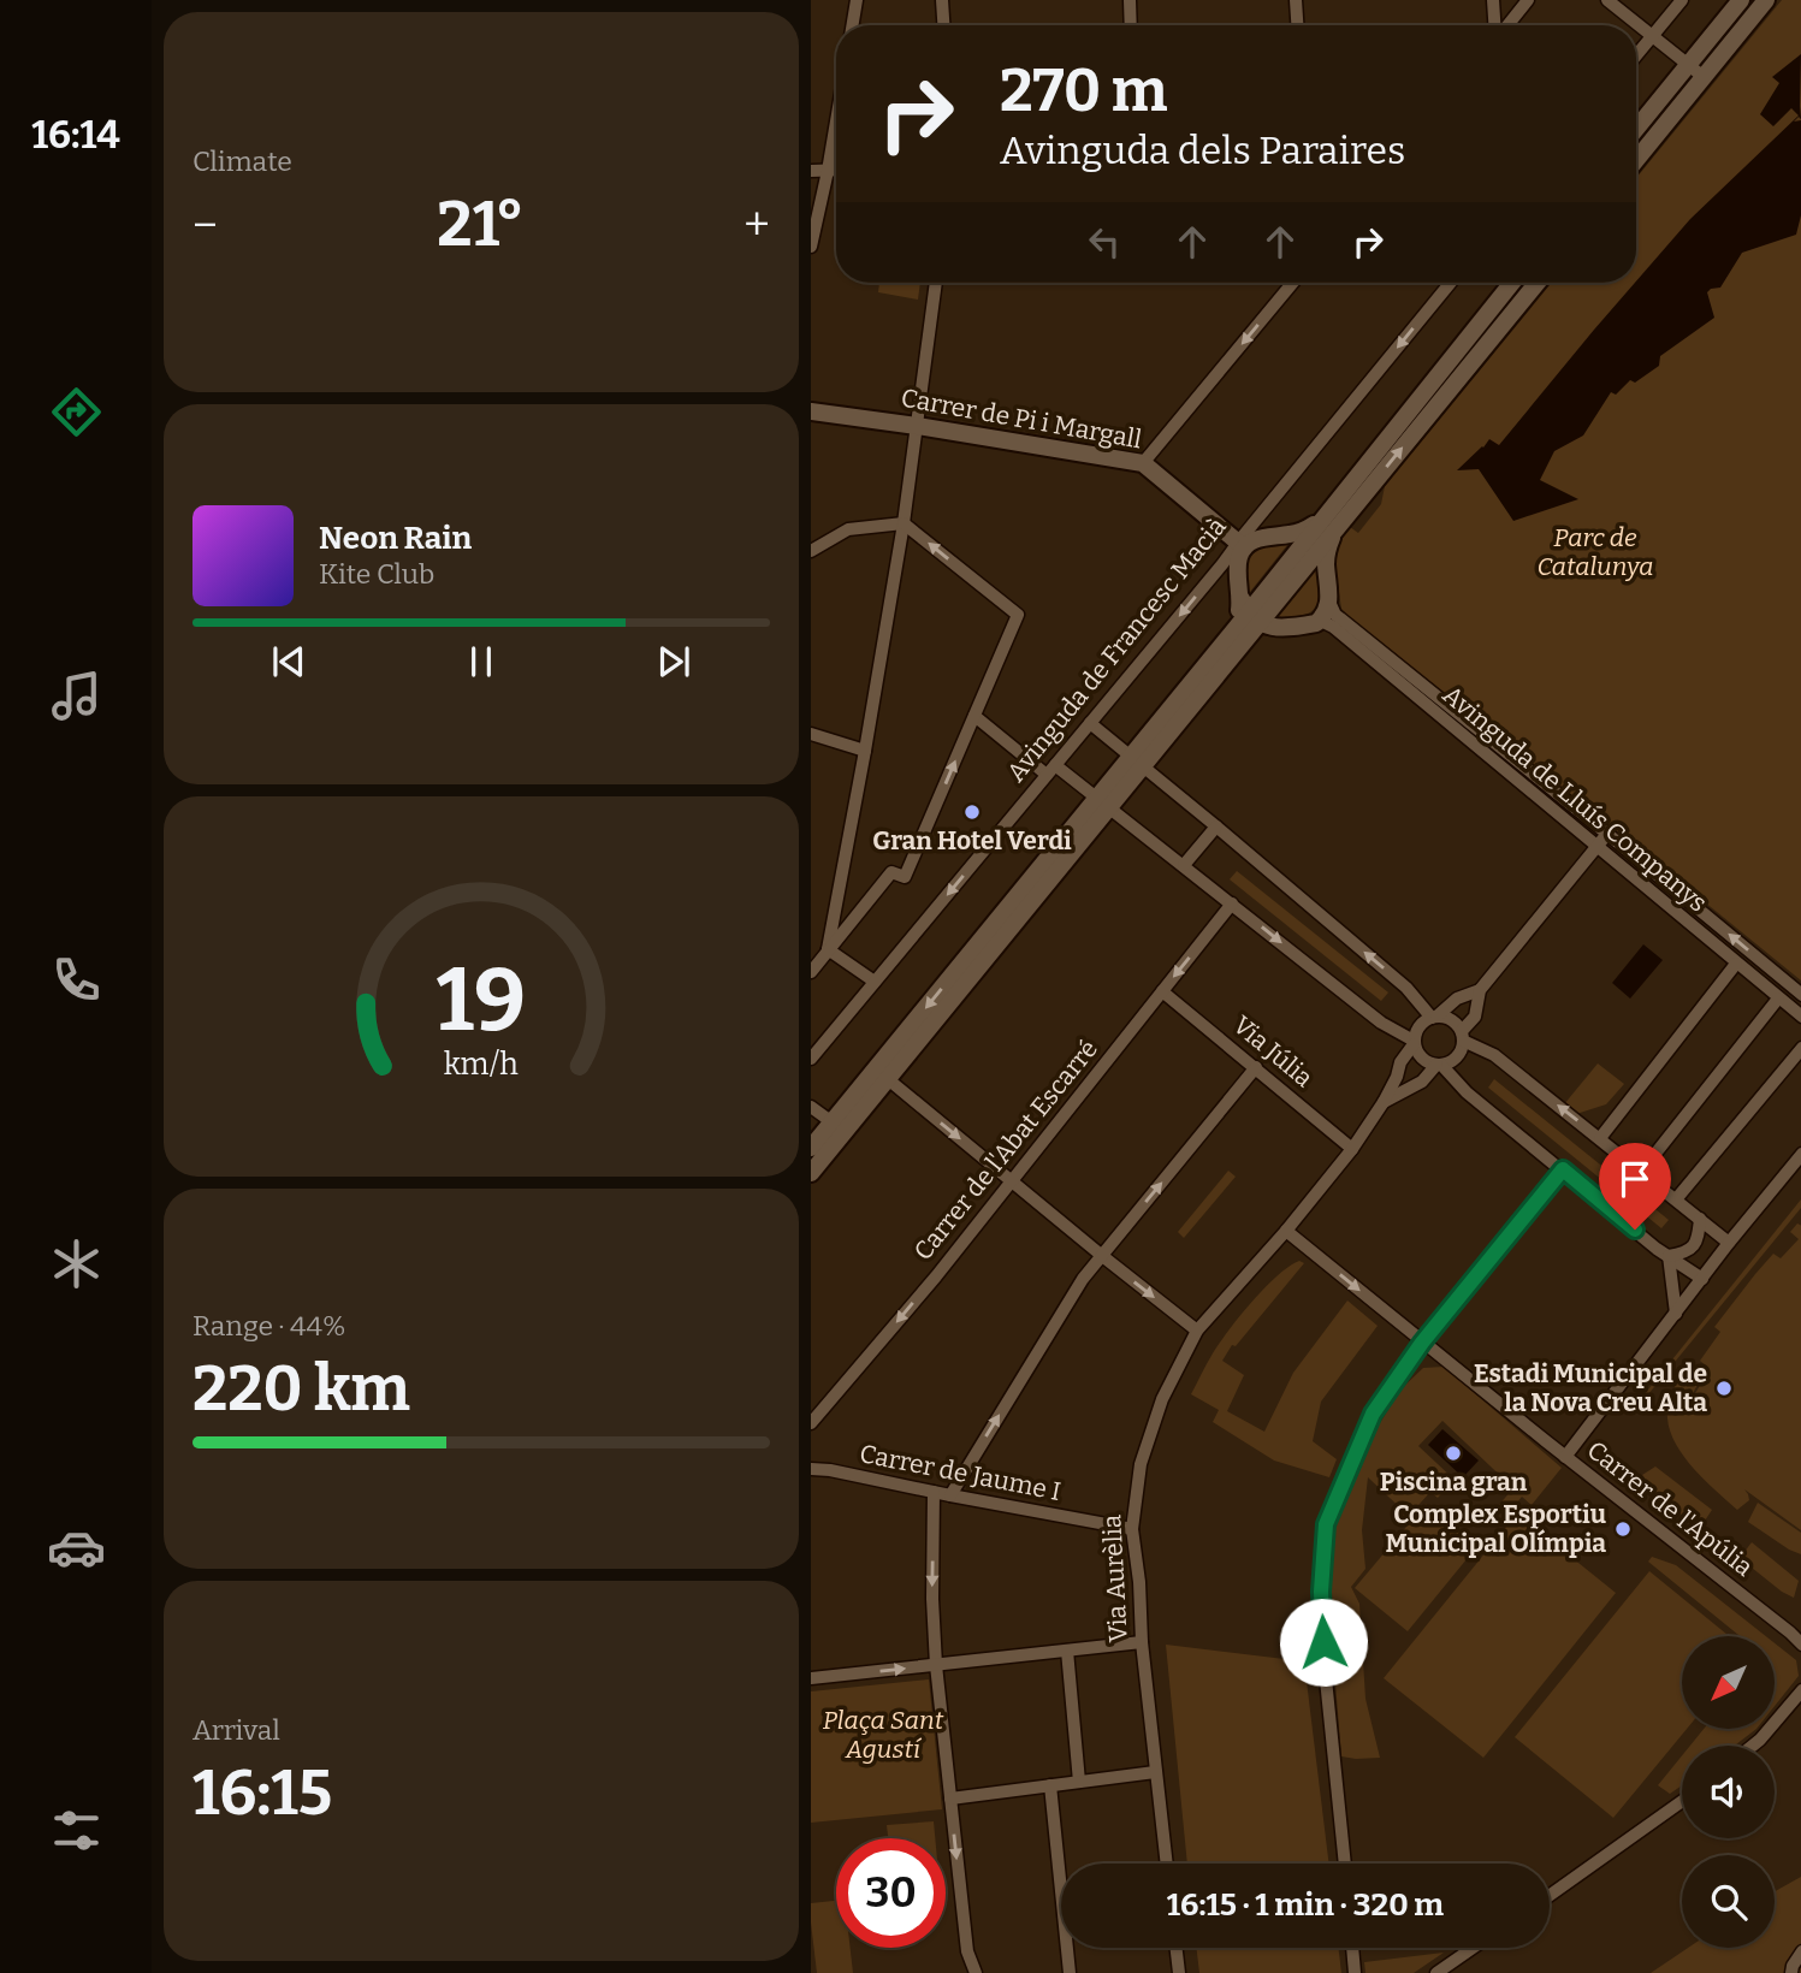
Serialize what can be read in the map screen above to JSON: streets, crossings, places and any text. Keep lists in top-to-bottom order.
{
  "streets": {
    "main road": ["Carrer de Pi i Margall", "Avinguda de Francesc Macià"],
    "street": [
      "Avinguda de Lluís Companys",
      "Via Júlia",
      "Carrer de l'Abat Escarré",
      "Carrer de Jaume I",
      "Carrer de l'Apúlia",
      "Via Aurèlia"
    ]
  },
  "crossings": [
    ["Carrer de Pi i Margall", "Avinguda de Francesc Macià"],
    ["Avinguda de Francesc Macià", "Avinguda de Lluís Companys"],
    ["Via Júlia", "Carrer de l'Abat Escarré"],
    ["Via Júlia", "Via Aurèlia"],
    ["Carrer de Jaume I", "Via Aurèlia"],
    ["Carrer de l'Apúlia", "Via Aurèlia"]
  ],
  "one_way": ["Carrer de l'Abat Escarré"],
  "parks": ["Parc de Catalunya", "Plaça Sant Agustí"],
  "places": [
    "Gran Hotel Verdi",
    "Estadi Municipal de la Nova Creu Alta",
    "Piscina gran",
    "Complex Esportiu Municipal Olímpia"
  ],
  "north": "bottom left",
  "page": {
    "tabs": "16:14",
    "tile": [
      "Climate",
      ["Range · 44%", "220 km"],
      ["Arrival", "16:15"]
    ],
    "turn": ["270 m", "Avinguda dels Paraires"],
    "heat": ["−", "21°", "+"],
    "song": ["Neon Rain", "Kite Club"],
    "limit": "30",
    "trip": "16:15 · 1 min · 320 m",
    "gauge": ["19", "km/h"]
  }
}
